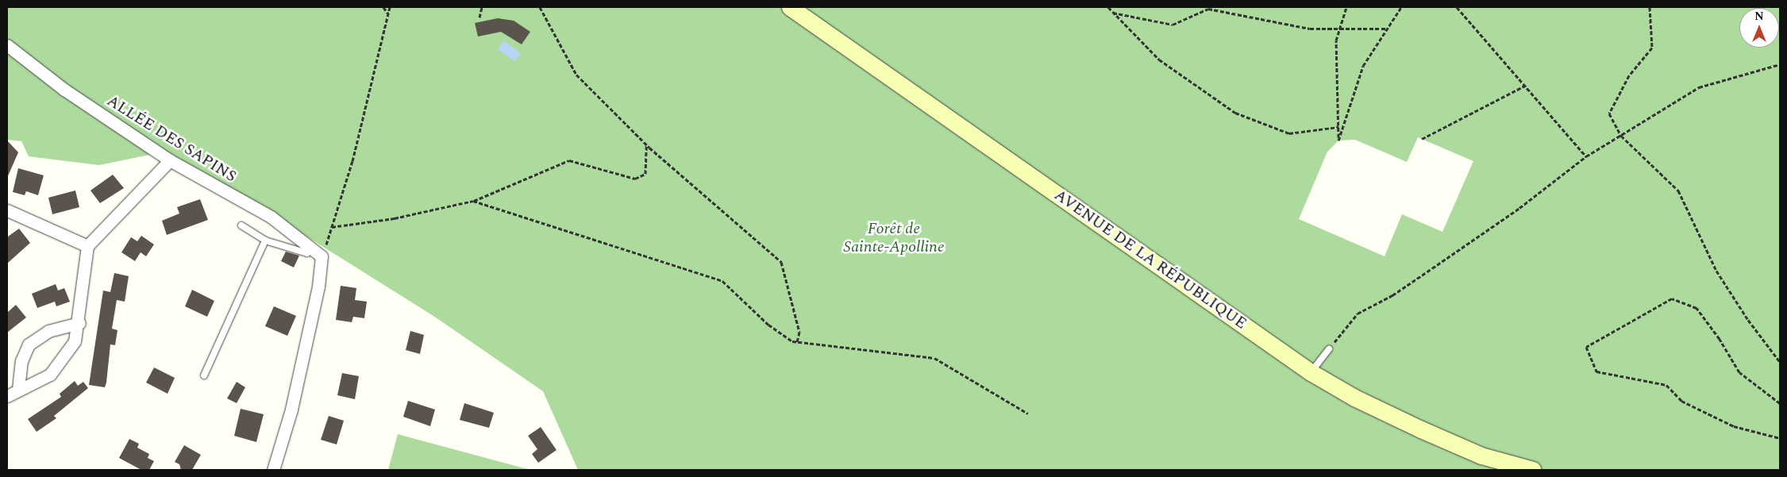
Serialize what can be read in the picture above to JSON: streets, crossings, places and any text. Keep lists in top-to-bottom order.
{
  "streets": {
    "main road": ["AVENUE DE LA RÉPUBLIQUE"],
    "street": ["ALLÉE DES SAPINS"]
  },
  "parks": ["Forêt de Sainte-Apolline"],
  "north": "top"
}
